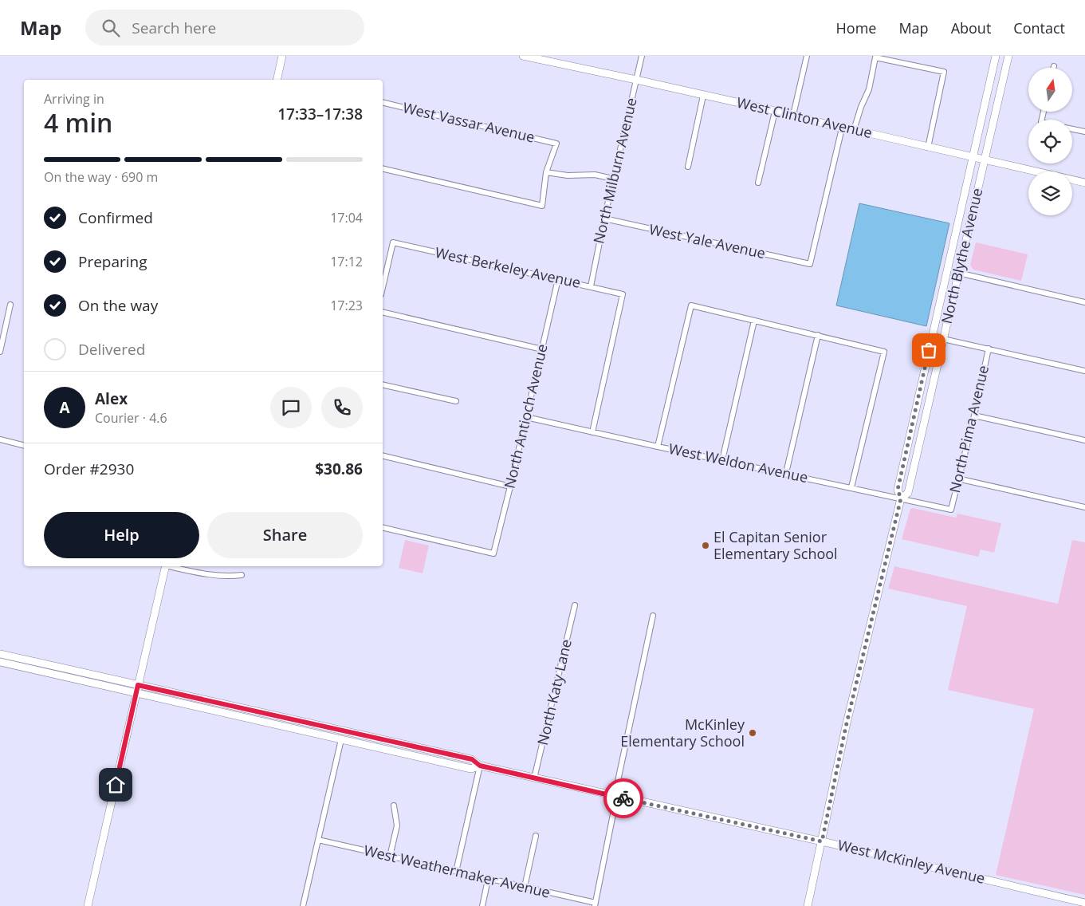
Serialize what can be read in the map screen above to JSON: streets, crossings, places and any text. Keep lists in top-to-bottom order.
{
  "streets": {
    "main road": ["West Clinton Avenue", "North Blythe Avenue", "West McKinley Avenue"],
    "street": [
      "West Vassar Avenue",
      "North Milburn Avenue",
      "West Yale Avenue",
      "West Berkeley Avenue",
      "North Antioch Avenue",
      "North Pima Avenue",
      "West Weldon Avenue",
      "North Katy Lane",
      "West Weathermaker Avenue"
    ]
  },
  "crossings": [
    ["West Clinton Avenue", "North Milburn Avenue"],
    ["West Clinton Avenue", "West Yale Avenue"],
    ["West Clinton Avenue", "North Blythe Avenue"],
    ["North Milburn Avenue", "West Yale Avenue"],
    ["North Milburn Avenue", "West Berkeley Avenue"],
    ["North Blythe Avenue", "West Weldon Avenue"],
    ["North Blythe Avenue", "West McKinley Avenue"],
    ["West Berkeley Avenue", "North Antioch Avenue"],
    ["West Berkeley Avenue", "West Weldon Avenue"],
    ["North Antioch Avenue", "West Weldon Avenue"],
    ["North Pima Avenue", "West Weldon Avenue"],
    ["North Katy Lane", "West McKinley Avenue"]
  ],
  "places": ["El Capitan Senior Elementary School", "McKinley Elementary School"],
  "north": "top",
  "page": {
    "header": "Map",
    "search": "Search here",
    "nav": [
      "Home",
      "Map",
      "About",
      "Contact"
    ],
    "heading": ["4 min", "Arriving in", "17:33–17:38"],
    "panel": [
      "Alex",
      "Courier · 4.6",
      "Order #2930",
      "$30.86"
    ],
    "bar": "On the way · 690 m",
    "list": [
      ["Confirmed", "17:04"],
      ["Preparing", "17:12"],
      ["On the way", "17:23"],
      "Delivered"
    ],
    "round": "A",
    "buttons": ["Help", "Share"]
  }
}
